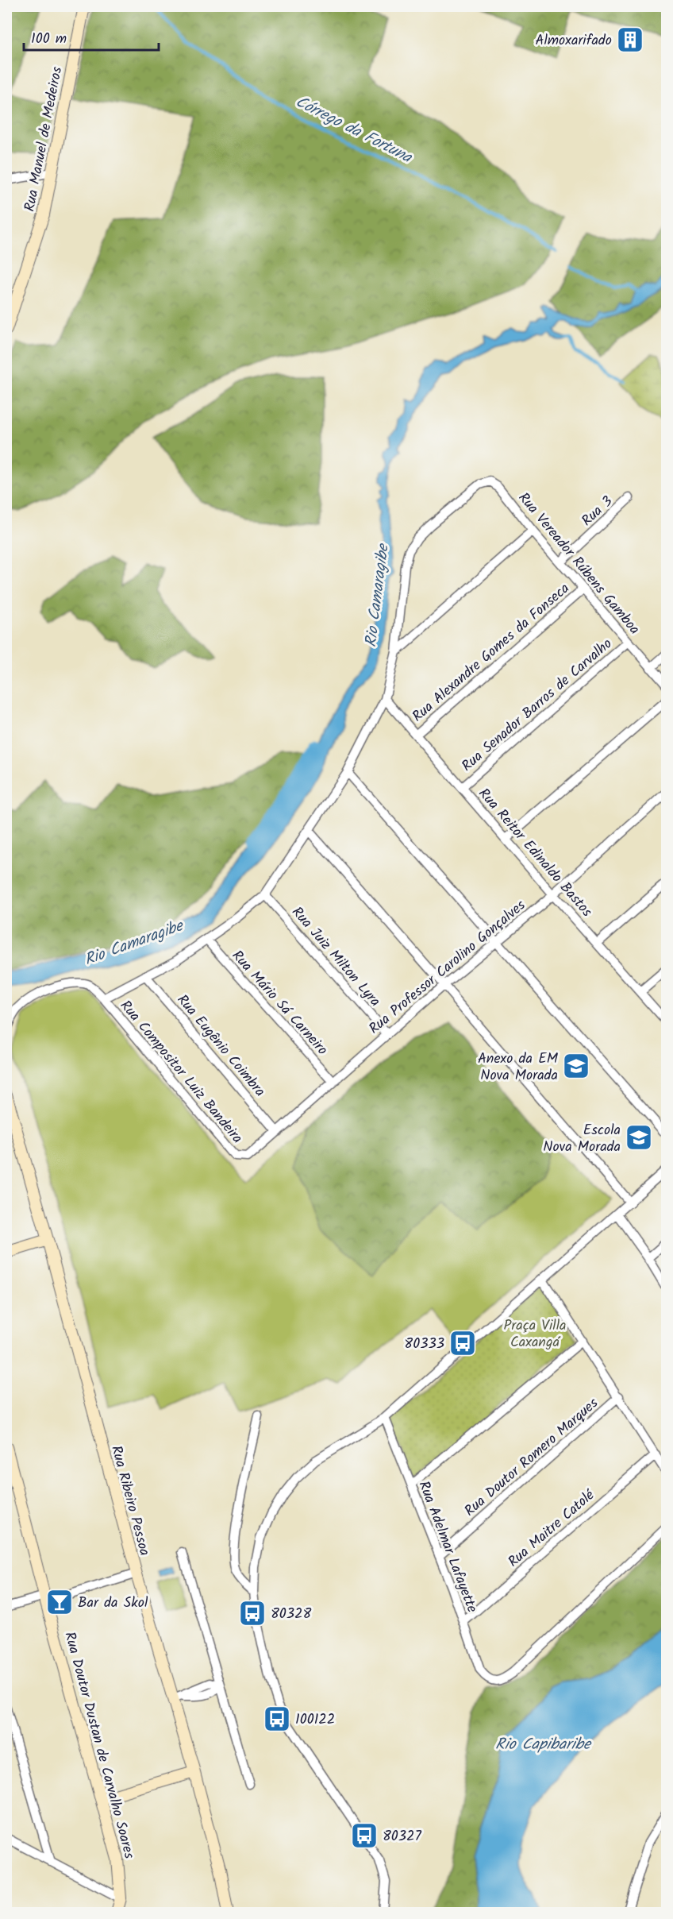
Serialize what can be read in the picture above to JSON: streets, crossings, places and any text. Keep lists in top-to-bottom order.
{
  "streets": {
    "main road": ["Rua Manuel de Medeiros", "Rua Ribeiro Pessoa", "Rua Doutor Dustan de Carvalho Soares"],
    "street": [
      "Rua 3",
      "Rua Vereador Rúbens Gamboa",
      "Rua Alexandre Gomes da Fonseca",
      "Rua Senador Barros de Carvalho",
      "Rua Reitor Edinaldo Bastos",
      "Rua Juiz Milton Lyra",
      "Rua Professor Carolino Gonçalves",
      "Rua Mário Sá Carneiro",
      "Rua Eugênio Coimbra",
      "Rua Compositor Luiz Bandeira",
      "Rua Doutor Romero Marques",
      "Rua Maitre Catolé",
      "Rua Adelmar Lafayette"
    ]
  },
  "crossings": [
    ["Rua 3", "Rua Vereador Rúbens Gamboa"],
    ["Rua Vereador Rúbens Gamboa", "Rua Alexandre Gomes da Fonseca"],
    ["Rua Vereador Rúbens Gamboa", "Rua Senador Barros de Carvalho"],
    ["Rua Alexandre Gomes da Fonseca", "Rua Reitor Edinaldo Bastos"],
    ["Rua Senador Barros de Carvalho", "Rua Reitor Edinaldo Bastos"],
    ["Rua Reitor Edinaldo Bastos", "Rua Professor Carolino Gonçalves"],
    ["Rua Juiz Milton Lyra", "Rua Professor Carolino Gonçalves"],
    ["Rua Professor Carolino Gonçalves", "Rua Mário Sá Carneiro"],
    ["Rua Professor Carolino Gonçalves", "Rua Eugênio Coimbra"],
    ["Rua Professor Carolino Gonçalves", "Rua Compositor Luiz Bandeira"],
    ["Rua Doutor Romero Marques", "Rua Adelmar Lafayette"],
    ["Rua Maitre Catolé", "Rua Adelmar Lafayette"]
  ],
  "water": ["Córrego da Fortuna", "Rio Camaragibe", "Rio Capibaribe"],
  "parks": ["Praça Villa Caxangá"],
  "places": {
    "building": ["Almoxarifado"],
    "school or university": ["Anexo da EM Nova Morada", "Escola Nova Morada"],
    "bus stop": [
      "80333",
      "80328",
      "100122",
      "80327"
    ],
    "bar": ["Bar da Skol"]
  },
  "scale_bar": "100 m"
}
